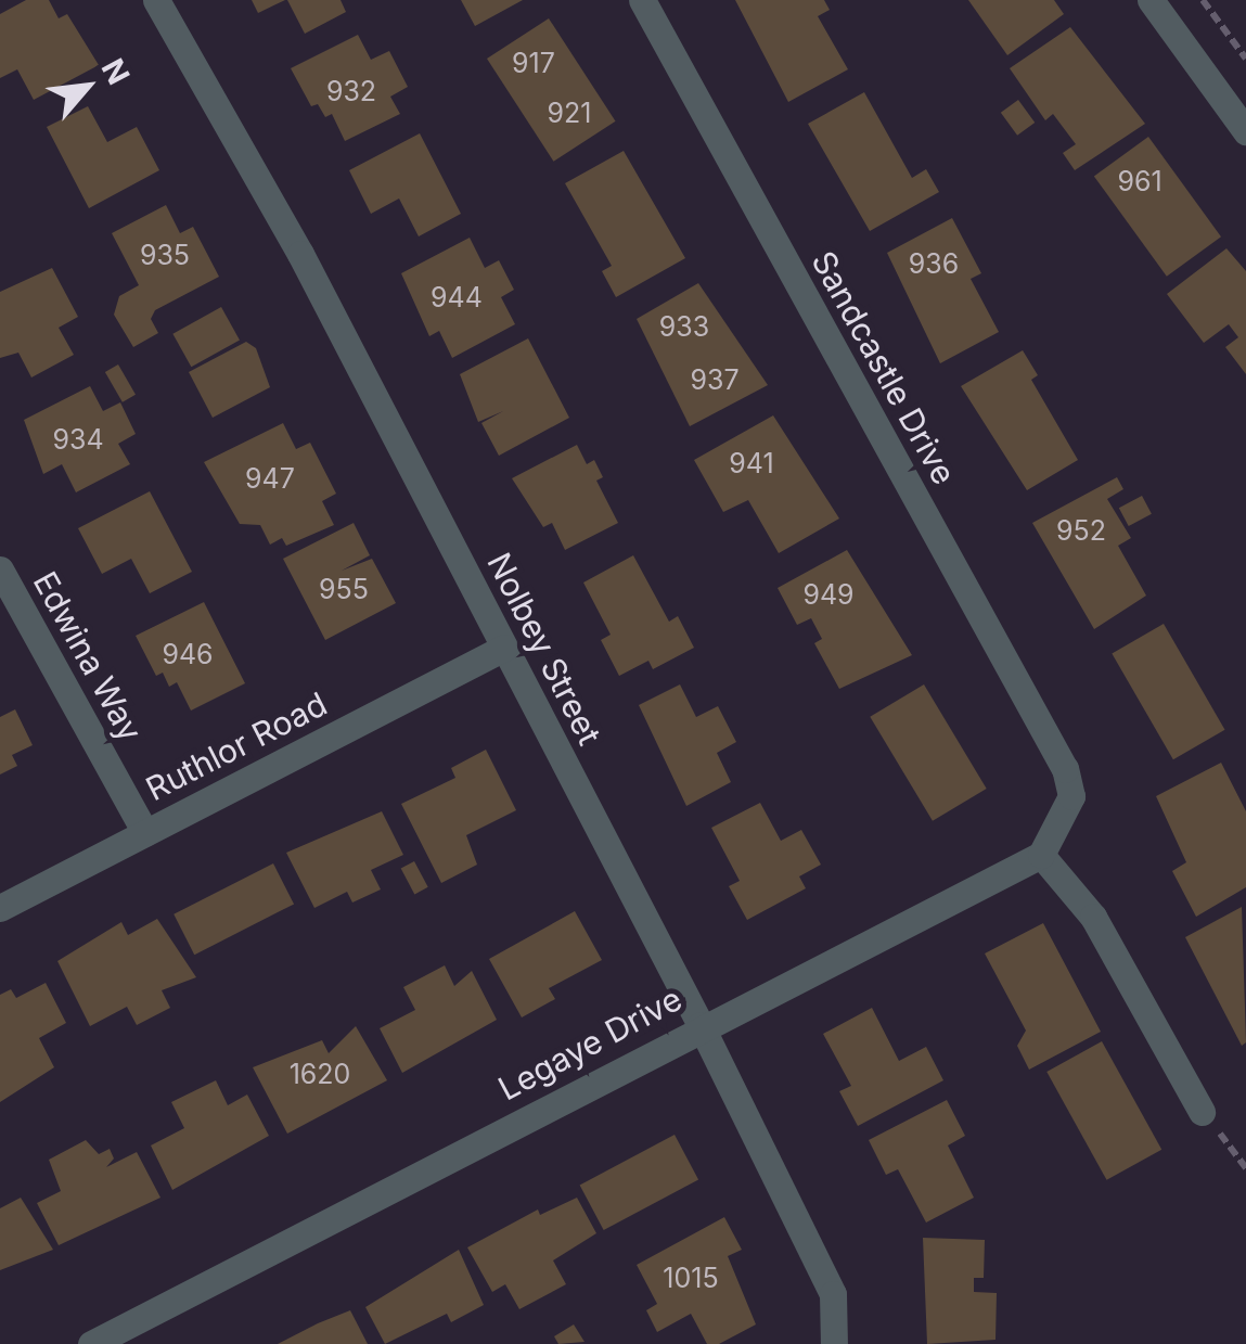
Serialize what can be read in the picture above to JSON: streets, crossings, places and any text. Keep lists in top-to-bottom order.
{
  "streets": {
    "street": [
      "Sandcastle Drive",
      "Nolbey Street",
      "Edwina Way",
      "Ruthlor Road",
      "Legaye Drive"
    ]
  },
  "crossings": [
    ["Sandcastle Drive", "Legaye Drive"],
    ["Nolbey Street", "Ruthlor Road"],
    ["Nolbey Street", "Legaye Drive"],
    ["Edwina Way", "Ruthlor Road"]
  ],
  "house_numbers": [
    "917",
    "932",
    "921",
    "961",
    "935",
    "936",
    "944",
    "933",
    "937",
    "934",
    "941",
    "947",
    "952",
    "955",
    "949",
    "946",
    "1620",
    "1015"
  ],
  "north": "top right"
}
